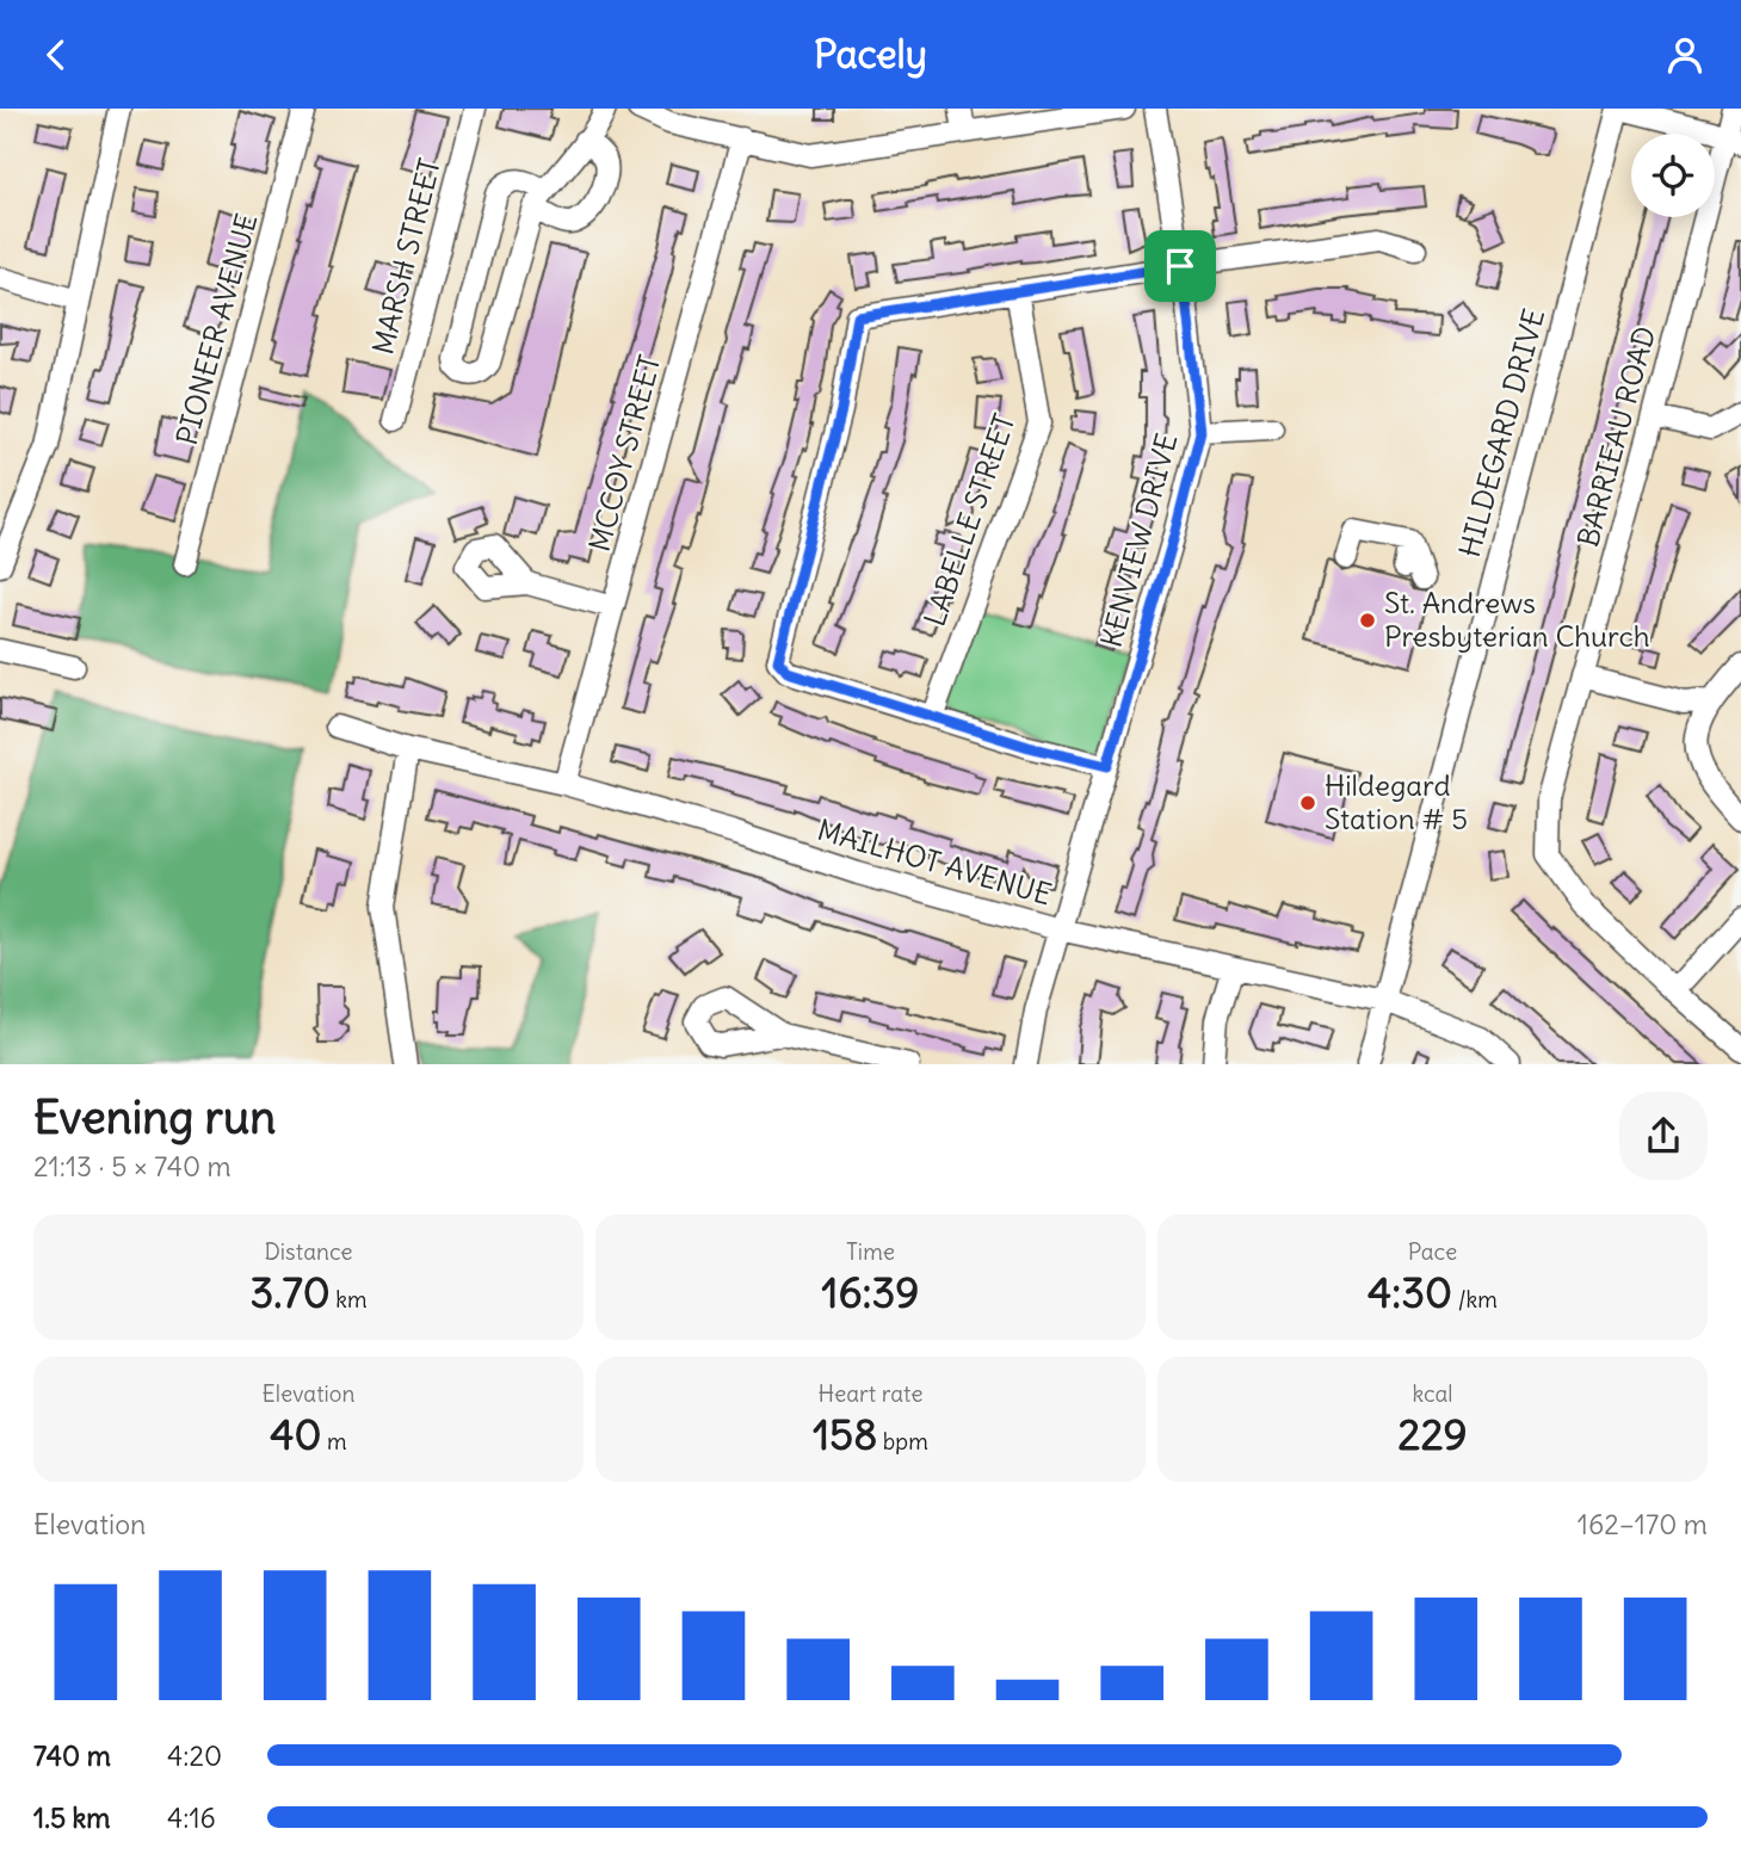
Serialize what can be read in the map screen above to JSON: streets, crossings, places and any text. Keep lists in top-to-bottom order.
{
  "streets": {
    "street": [
      "MARSH STREET",
      "PIONEER AVENUE",
      "HILDEGARD DRIVE",
      "BARRIEAU ROAD",
      "MCCOY STREET",
      "LABELLE STREET",
      "KENVIEW DRIVE",
      "MAILHOT AVENUE"
    ]
  },
  "crossings": [
    ["HILDEGARD DRIVE", "MAILHOT AVENUE"],
    ["MCCOY STREET", "MAILHOT AVENUE"],
    ["KENVIEW DRIVE", "MAILHOT AVENUE"]
  ],
  "places": ["St. Andrews Presbyterian Church", "Hildegard Station # 5"],
  "page": {
    "header": "Pacely",
    "heading": ["Evening run", "21:13 · 5 × 740 m"],
    "stats": [
      ["Distance", "3.70 km"],
      ["Time", "16:39"],
      ["Pace", "4:30 /km"],
      ["Elevation", "40 m"],
      ["Heart rate", "158 bpm"],
      ["kcal", "229"]
    ],
    "chart": ["Elevation", "162–170 m"],
    "list": [
      {
        "name": "740 m",
        "note": "4:20"
      },
      {
        "name": "1.5 km",
        "note": "4:16"
      }
    ]
  }
}
